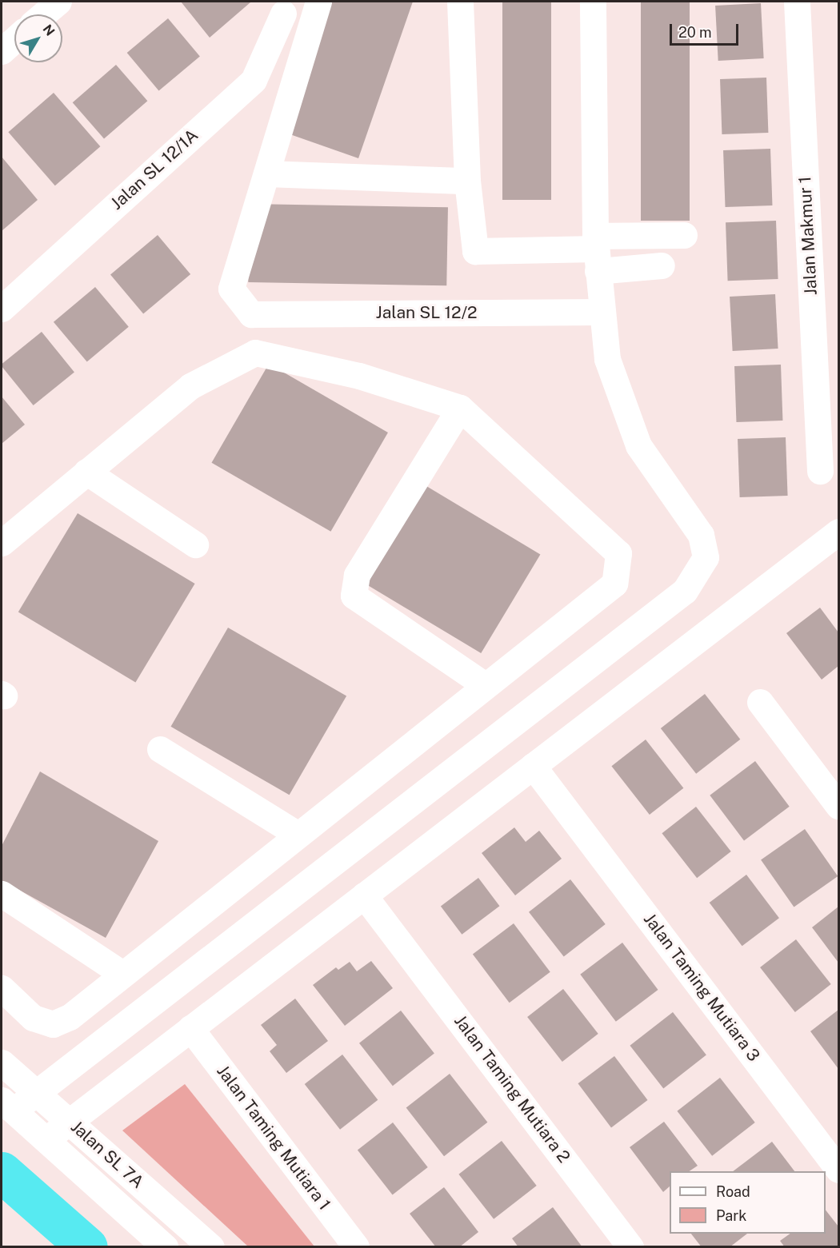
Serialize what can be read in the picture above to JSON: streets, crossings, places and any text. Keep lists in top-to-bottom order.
{
  "streets": {
    "street": [
      "Jalan SL 12/1A",
      "Jalan Makmur 1",
      "Jalan SL 12/2",
      "Jalan Taming Mutiara 3",
      "Jalan Taming Mutiara 2",
      "Jalan Taming Mutiara 1",
      "Jalan SL 7A"
    ]
  },
  "legend": ["Road", "Park"],
  "scale_bar": "20 m",
  "north": "top right"
}
